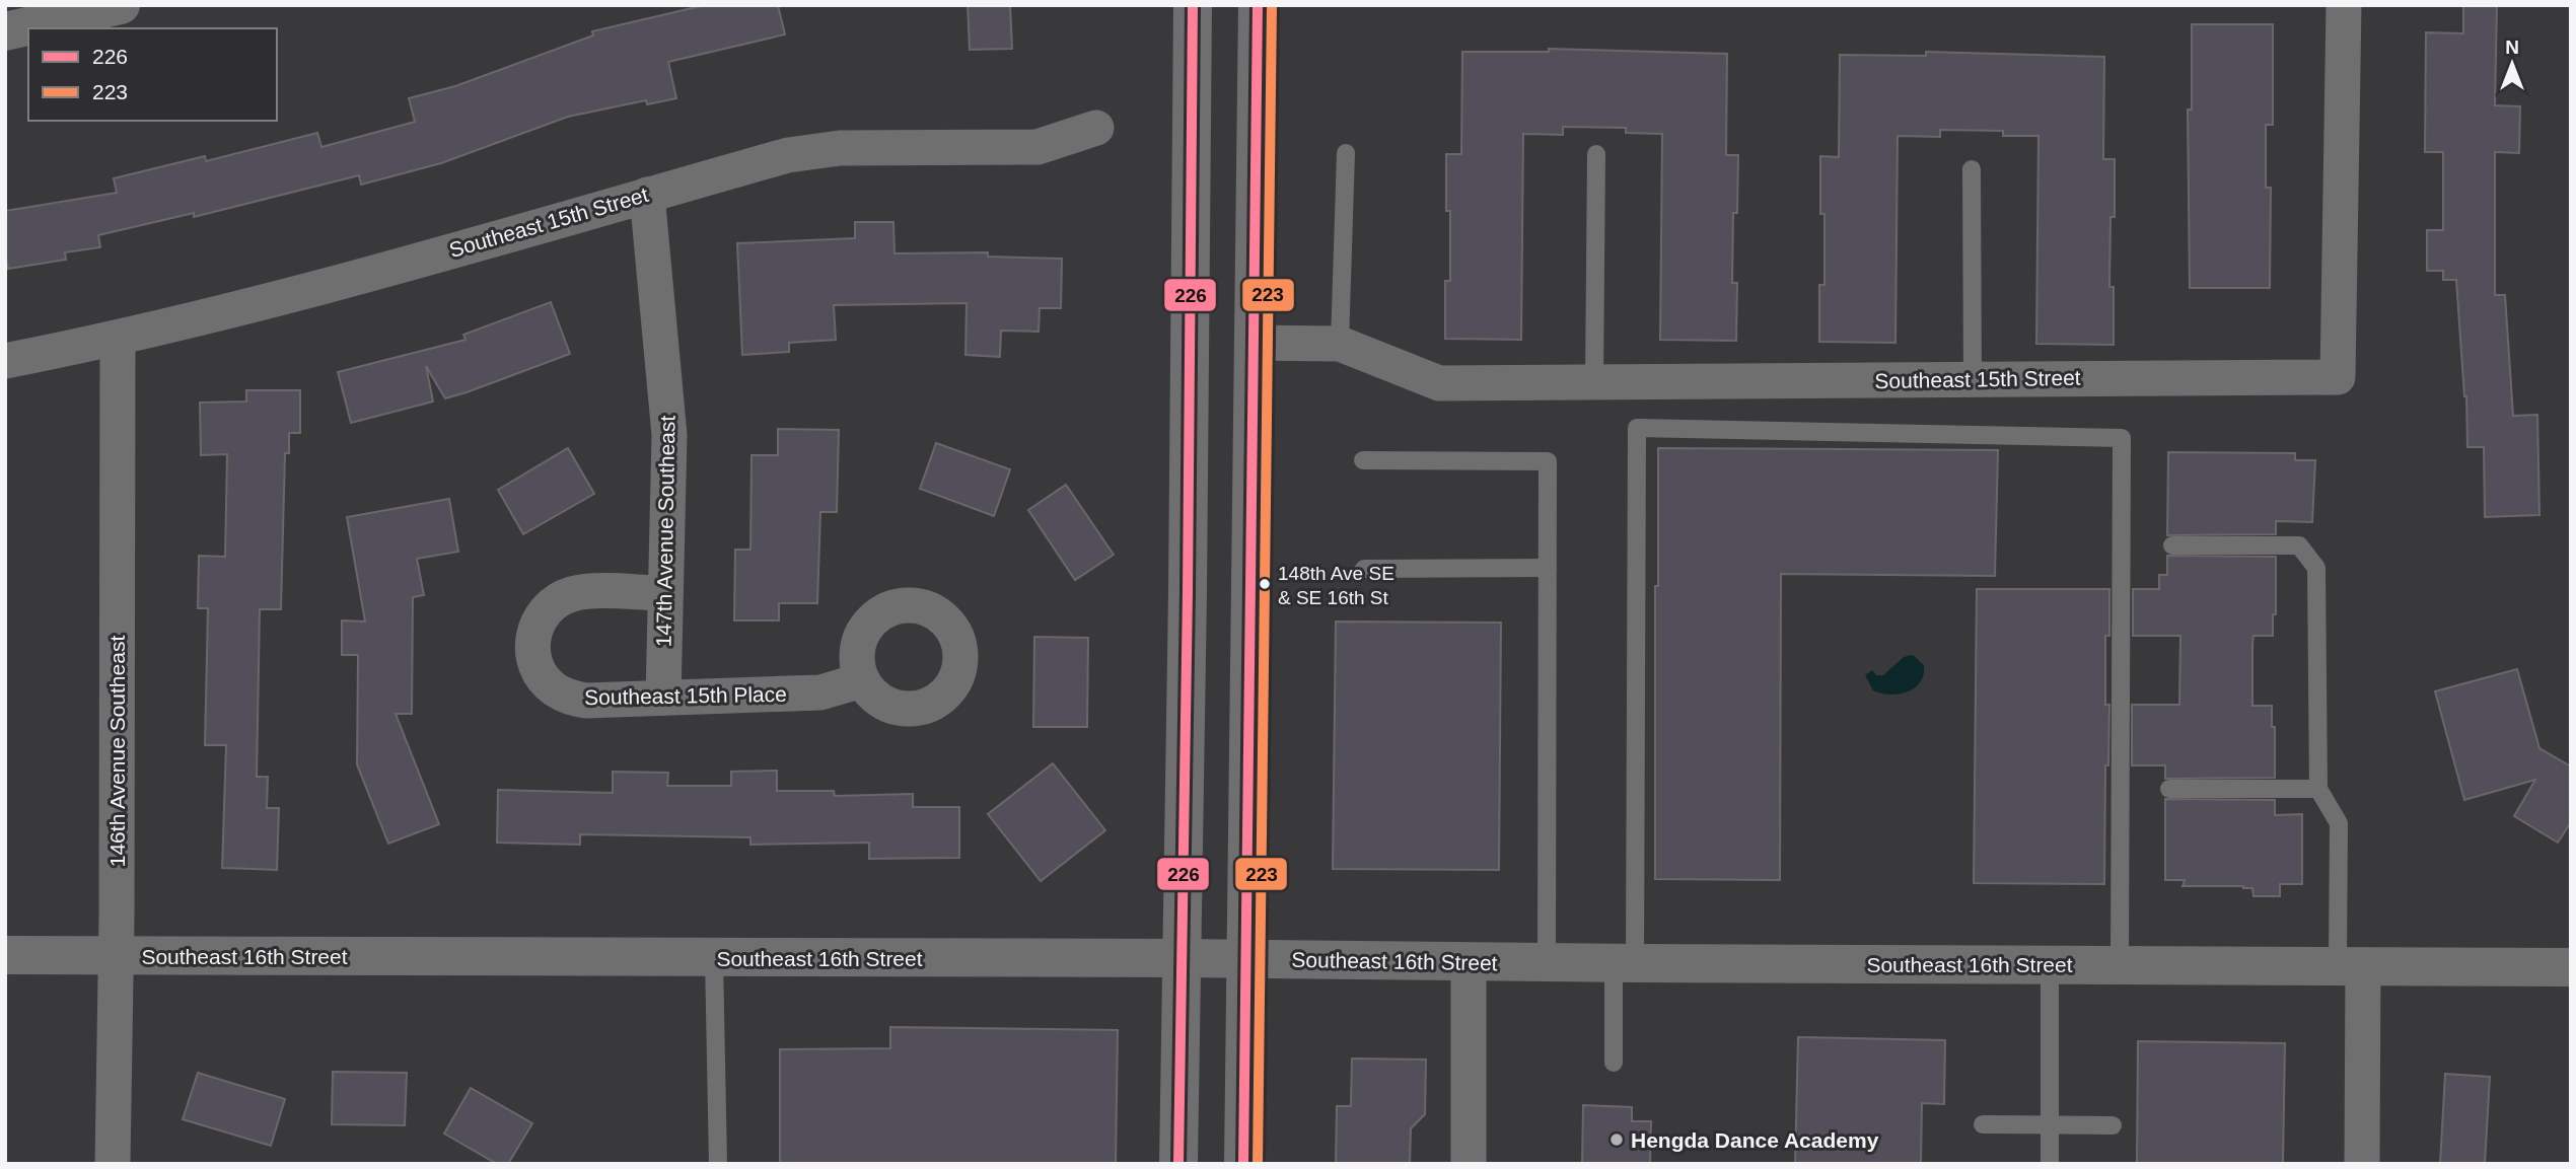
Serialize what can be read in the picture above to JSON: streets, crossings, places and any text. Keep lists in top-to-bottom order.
{
  "streets": {
    "street": [
      "Southeast 15th Street",
      "147th Avenue Southeast",
      "Southeast 15th Place",
      "146th Avenue Southeast",
      "Southeast 16th Street"
    ]
  },
  "crossings": [
    ["Southeast 15th Street", "147th Avenue Southeast"],
    ["Southeast 15th Street", "146th Avenue Southeast"],
    ["147th Avenue Southeast", "Southeast 15th Place"],
    ["146th Avenue Southeast", "Southeast 16th Street"]
  ],
  "places": ["148th Ave SE & SE 16th St", "Hengda Dance Academy"],
  "lines": ["transit line 226", "transit line 223"],
  "legend": ["226", "223"],
  "north": "top"
}
